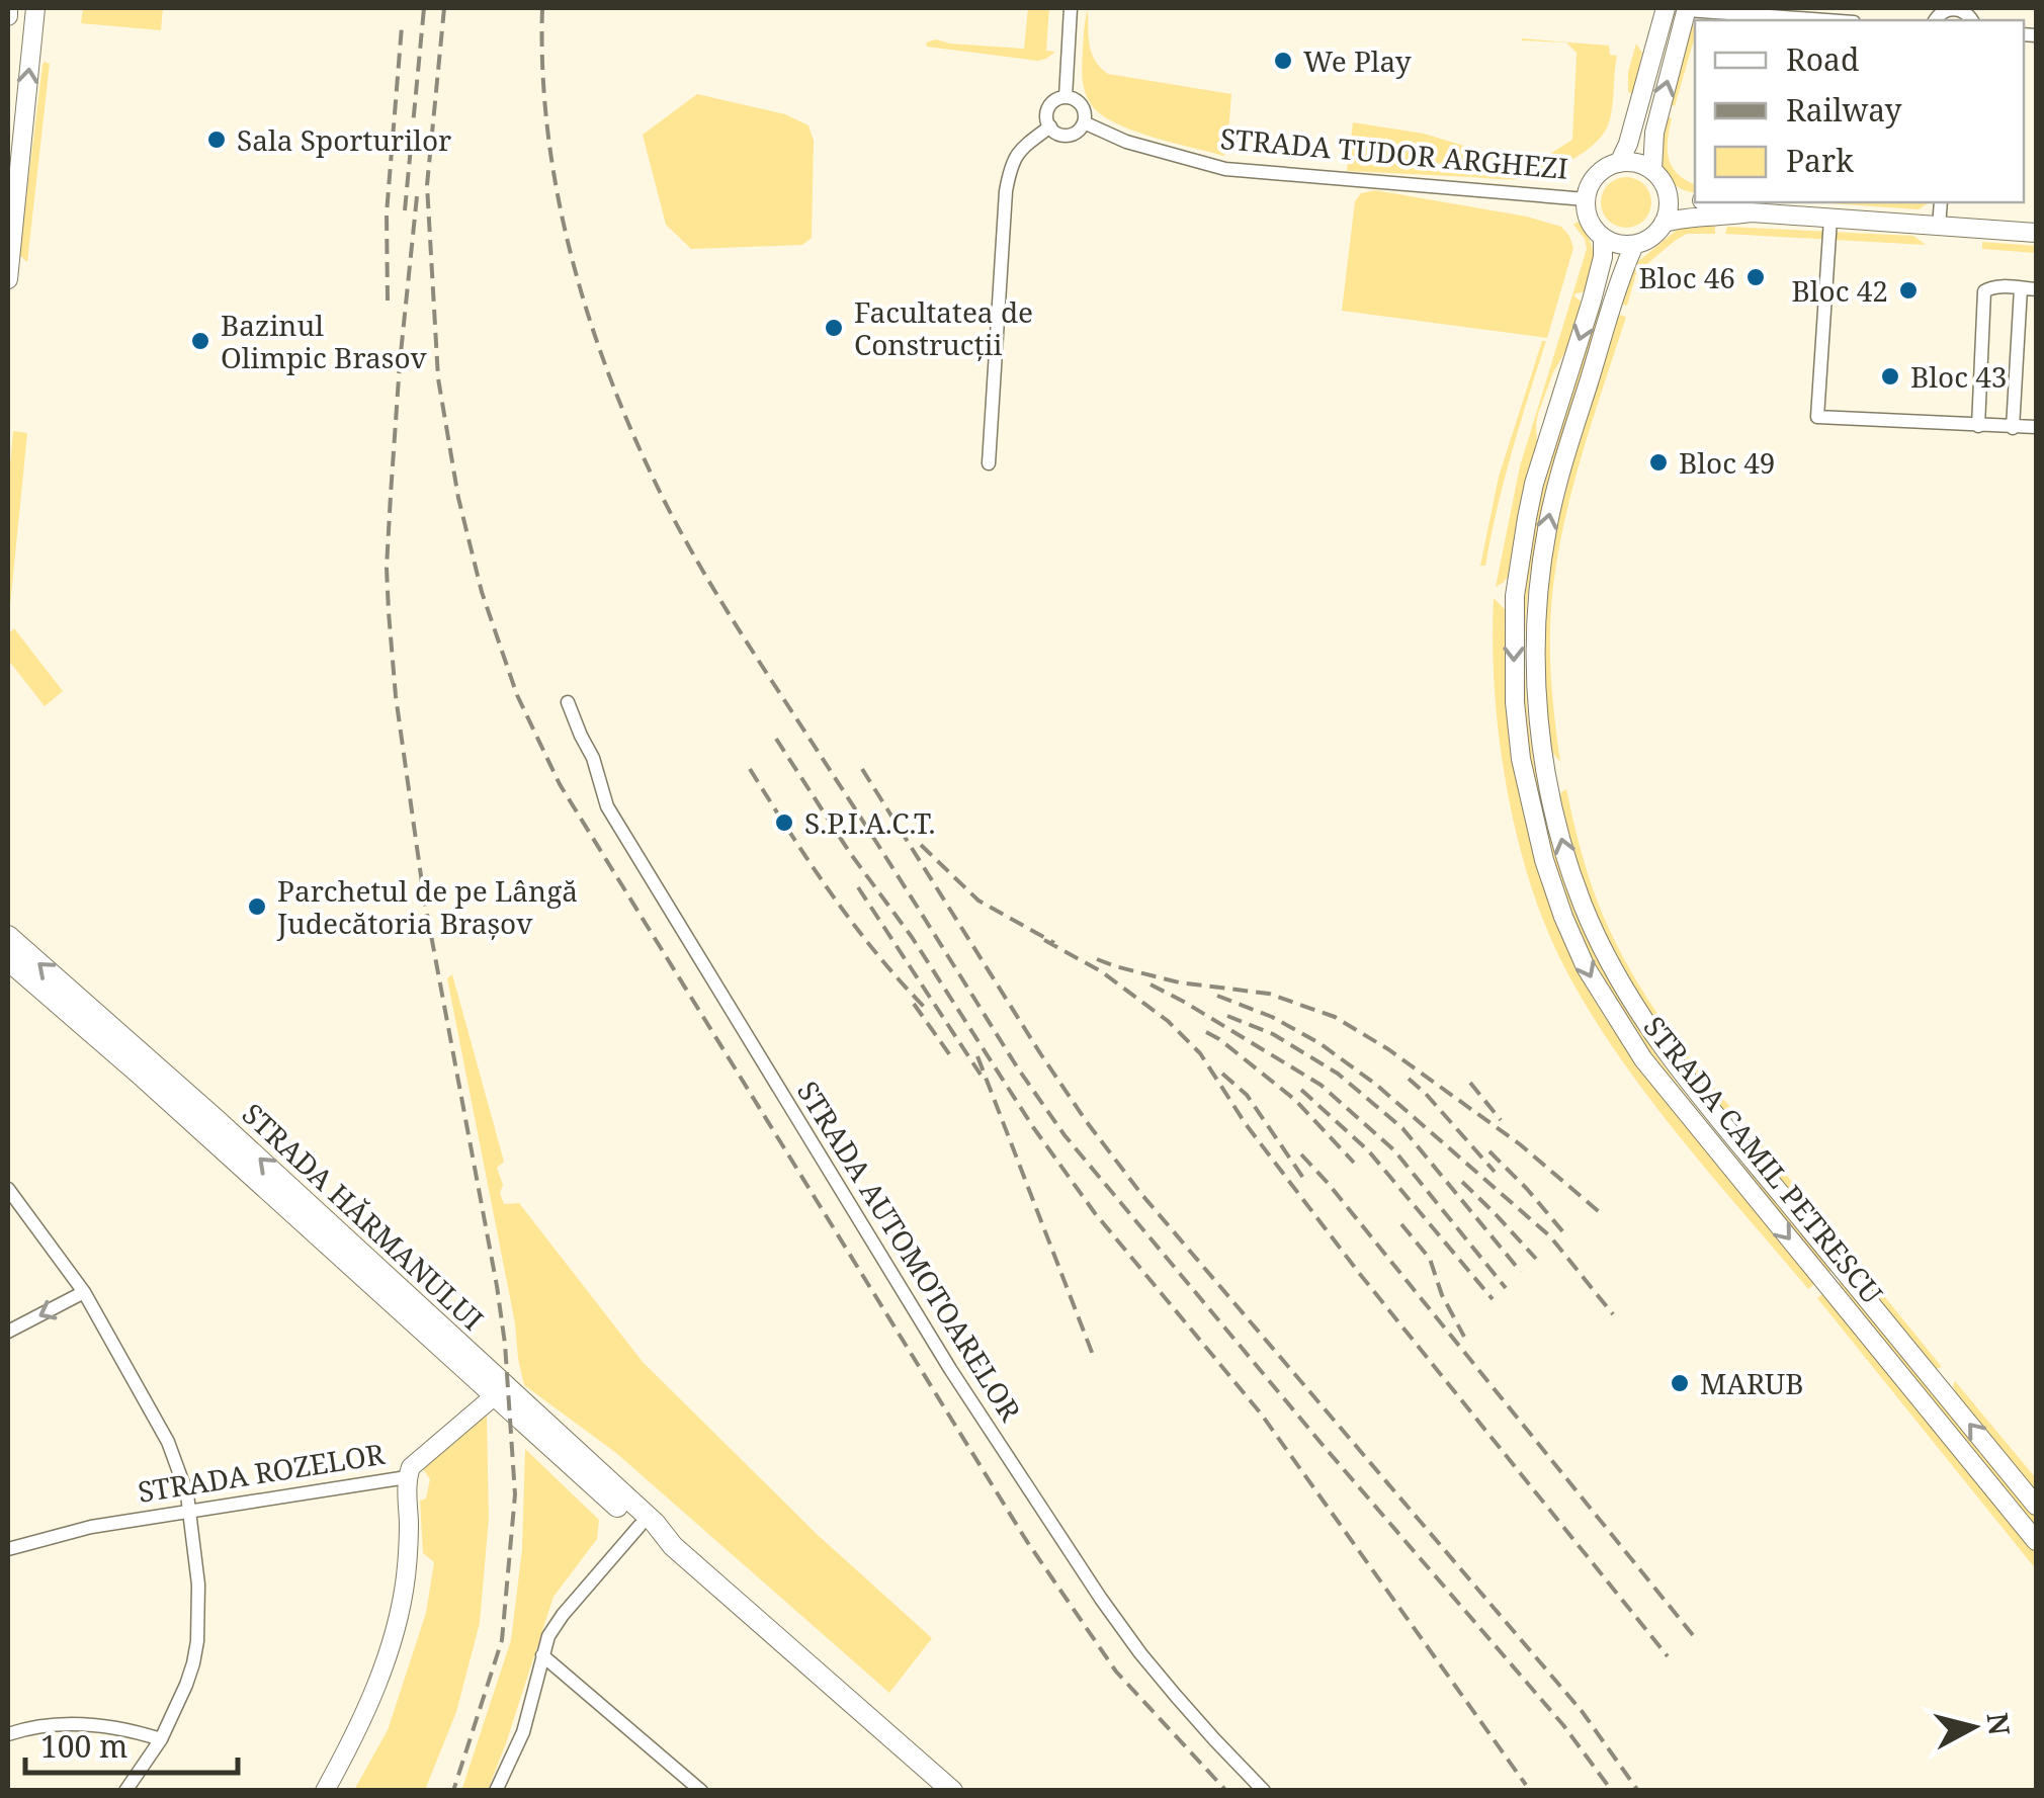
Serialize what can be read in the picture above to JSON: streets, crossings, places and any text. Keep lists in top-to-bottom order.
{
  "streets": {
    "main road": ["STRADA HĂRMANULUI"],
    "street": [
      "STRADA TUDOR ARGHEZI",
      "STRADA CAMIL PETRESCU",
      "STRADA AUTOMOTOARELOR",
      "STRADA ROZELOR"
    ]
  },
  "crossings": [
    ["STRADA TUDOR ARGHEZI", "STRADA CAMIL PETRESCU"],
    ["STRADA HĂRMANULUI", "STRADA ROZELOR"]
  ],
  "places": [
    "We Play",
    "Sala Sporturilor",
    "Bloc 46",
    "Bloc 42",
    "Facultatea de Construcții",
    "Bazinul Olimpic Brasov",
    "Bloc 43",
    "Bloc 49",
    "S.P.I.A.C.T.",
    "Parchetul de pe Lângă Judecătoria Brașov",
    "MARUB"
  ],
  "legend": ["Road", "Railway", "Park"],
  "scale_bar": "100 m",
  "north": "right"
}
